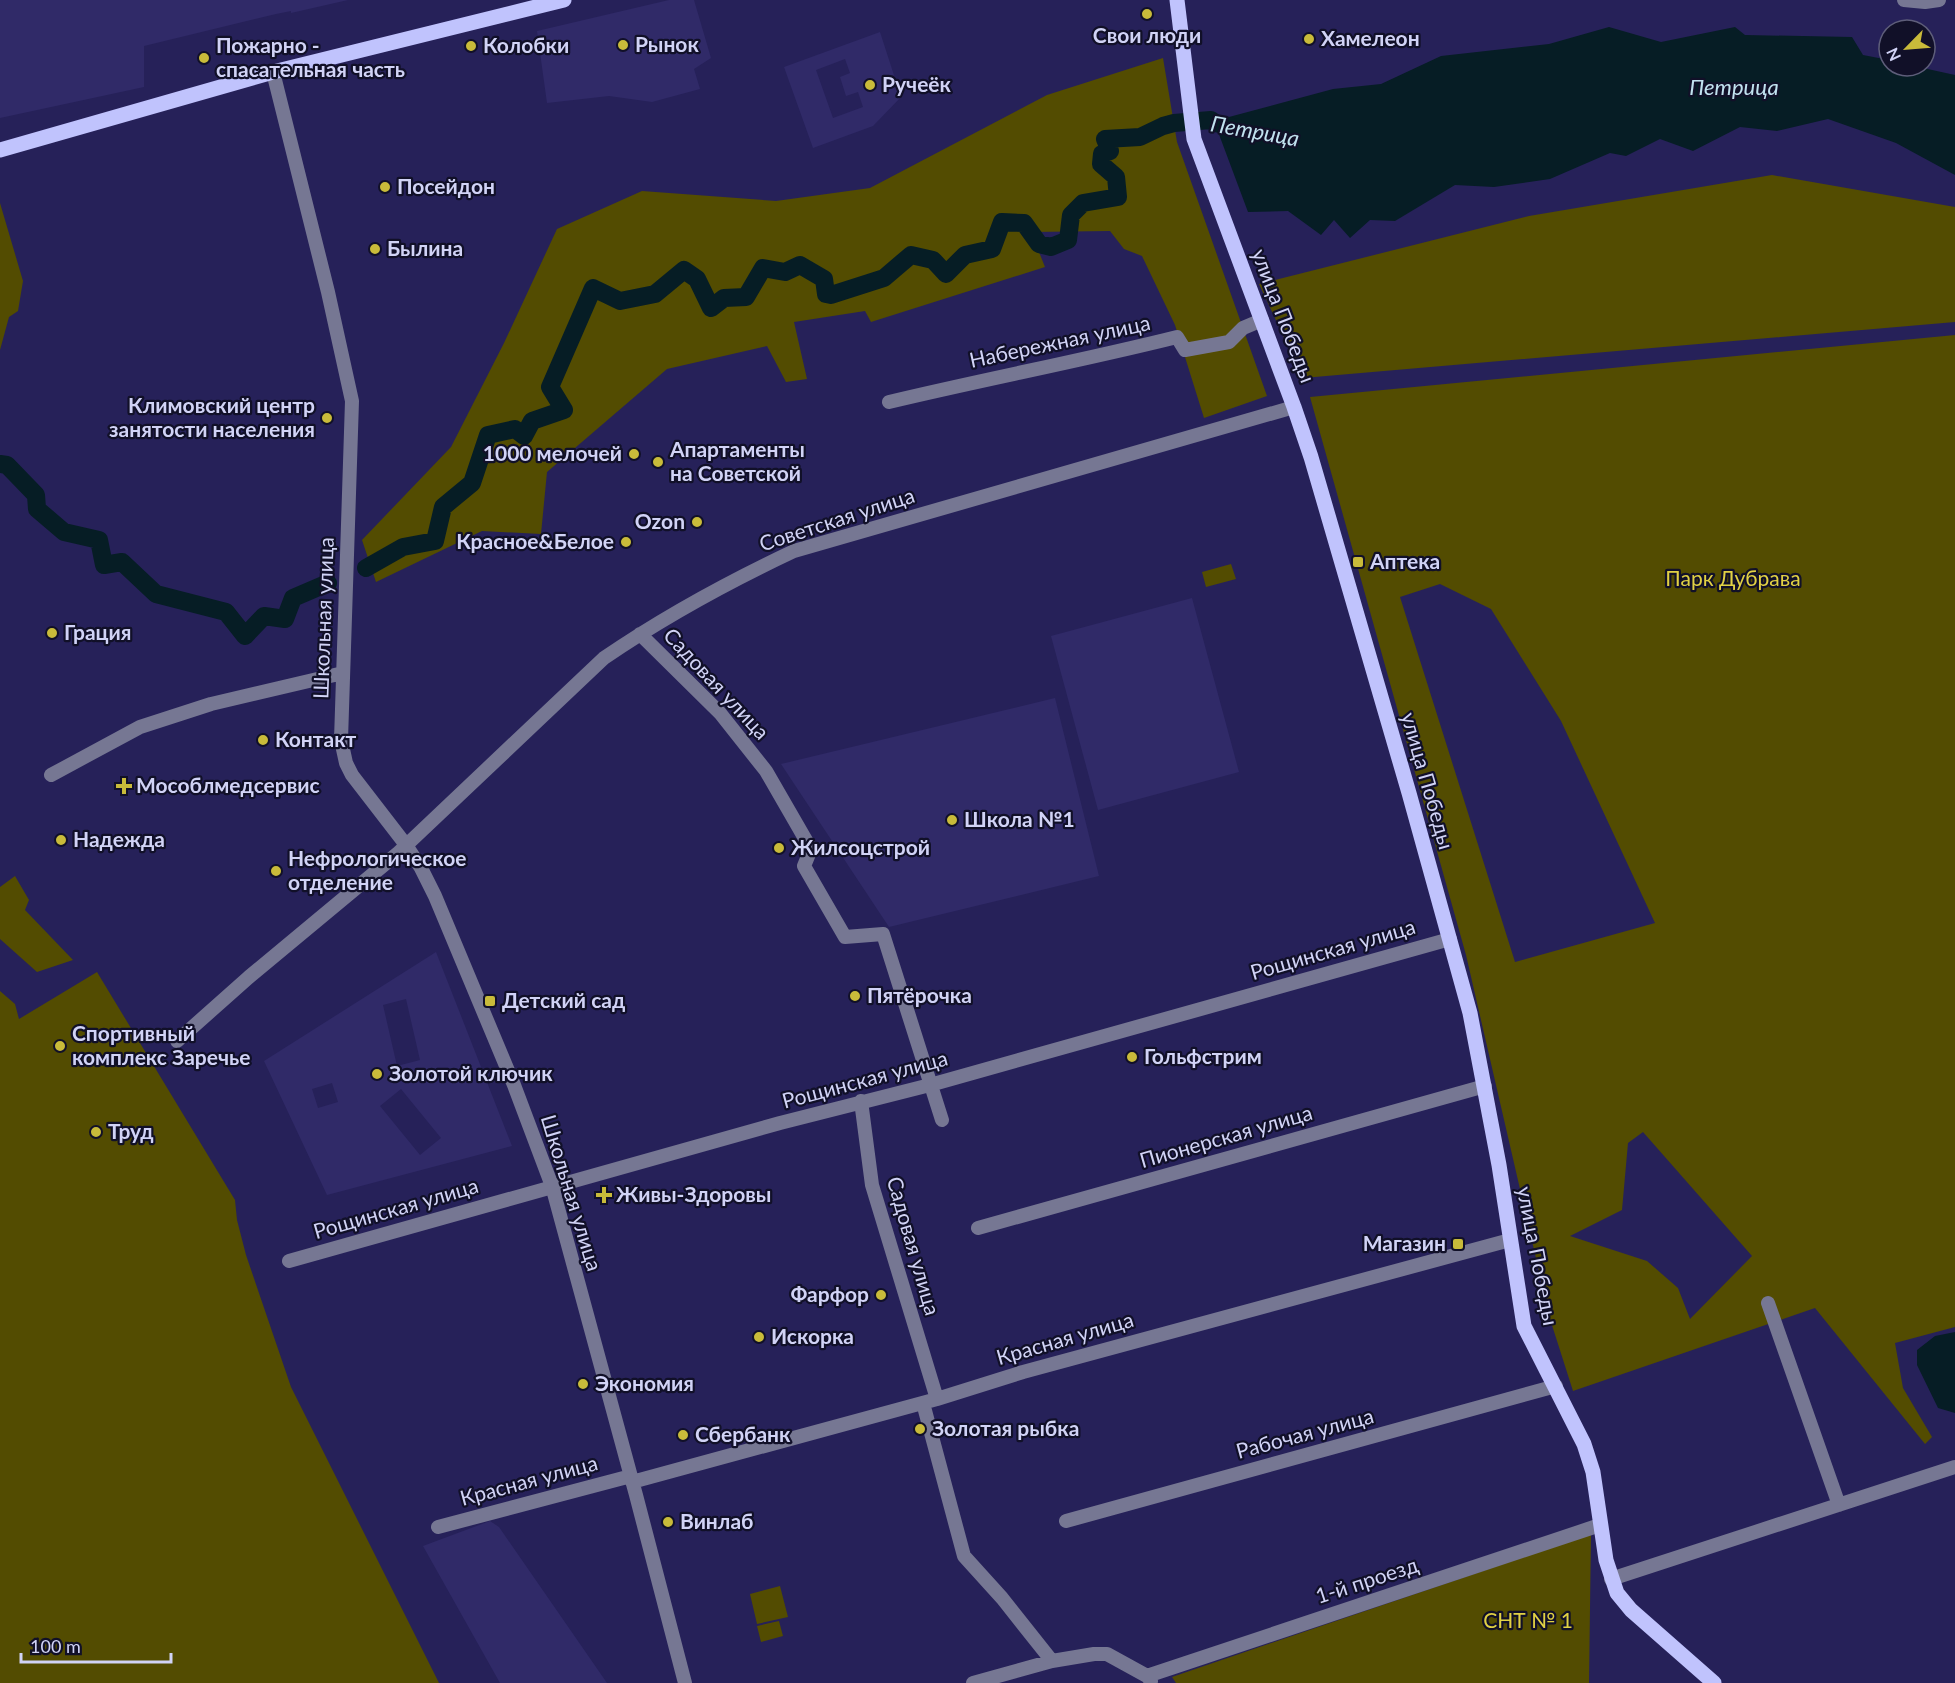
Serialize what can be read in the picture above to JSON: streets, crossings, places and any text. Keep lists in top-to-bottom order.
{
  "streets": {
    "main road": ["улица Победы"],
    "street": [
      "Набережная улица",
      "Советская улица",
      "Школьная улица",
      "Садовая улица",
      "Рощинская улица",
      "Пионерская улица",
      "Красная улица",
      "Рабочая улица",
      "1-й проезд"
    ]
  },
  "crossings": [
    ["улица Победы", "Набережная улица"],
    ["улица Победы", "Советская улица"],
    ["улица Победы", "Рощинская улица"],
    ["улица Победы", "Пионерская улица"],
    ["улица Победы", "Красная улица"],
    ["улица Победы", "Рабочая улица"],
    ["улица Победы", "1-й проезд"],
    ["Советская улица", "Школьная улица"],
    ["Советская улица", "Садовая улица"],
    ["Школьная улица", "Рощинская улица"],
    ["Школьная улица", "Красная улица"],
    ["Садовая улица", "Рощинская улица"],
    ["Садовая улица", "Красная улица"]
  ],
  "water": ["Петрица"],
  "parks": ["Парк Дубрава", "СНТ № 1"],
  "places": {
    "other": [
      "Свои люди",
      "Хамелеон",
      "Рынок",
      "Колобки",
      "Пожарно - спасательная часть",
      "Ручеёк",
      "Посейдон",
      "Былина",
      "Климовский центр занятости населения",
      "1000 мелочей",
      "Апартаменты на Советской",
      "Ozon",
      "Красное&Белое",
      "Грация",
      "Контакт",
      "Школа №1",
      "Надежда",
      "Жилсоцстрой",
      "Нефрологическое отделение",
      "Пятёрочка",
      "Спортивный комплекс Заречье",
      "Гольфстрим",
      "Золотой ключик",
      "Труд",
      "Фарфор",
      "Искорка",
      "Экономия",
      "Золотая рыбка",
      "Сбербанк",
      "Винлаб"
    ],
    "transit": ["Аптека", "Детский сад", "Магазин"],
    "health": ["Мособлмедсервис", "Живы-Здоровы"]
  },
  "scale_bar": "100 m",
  "north": "bottom left"
}
